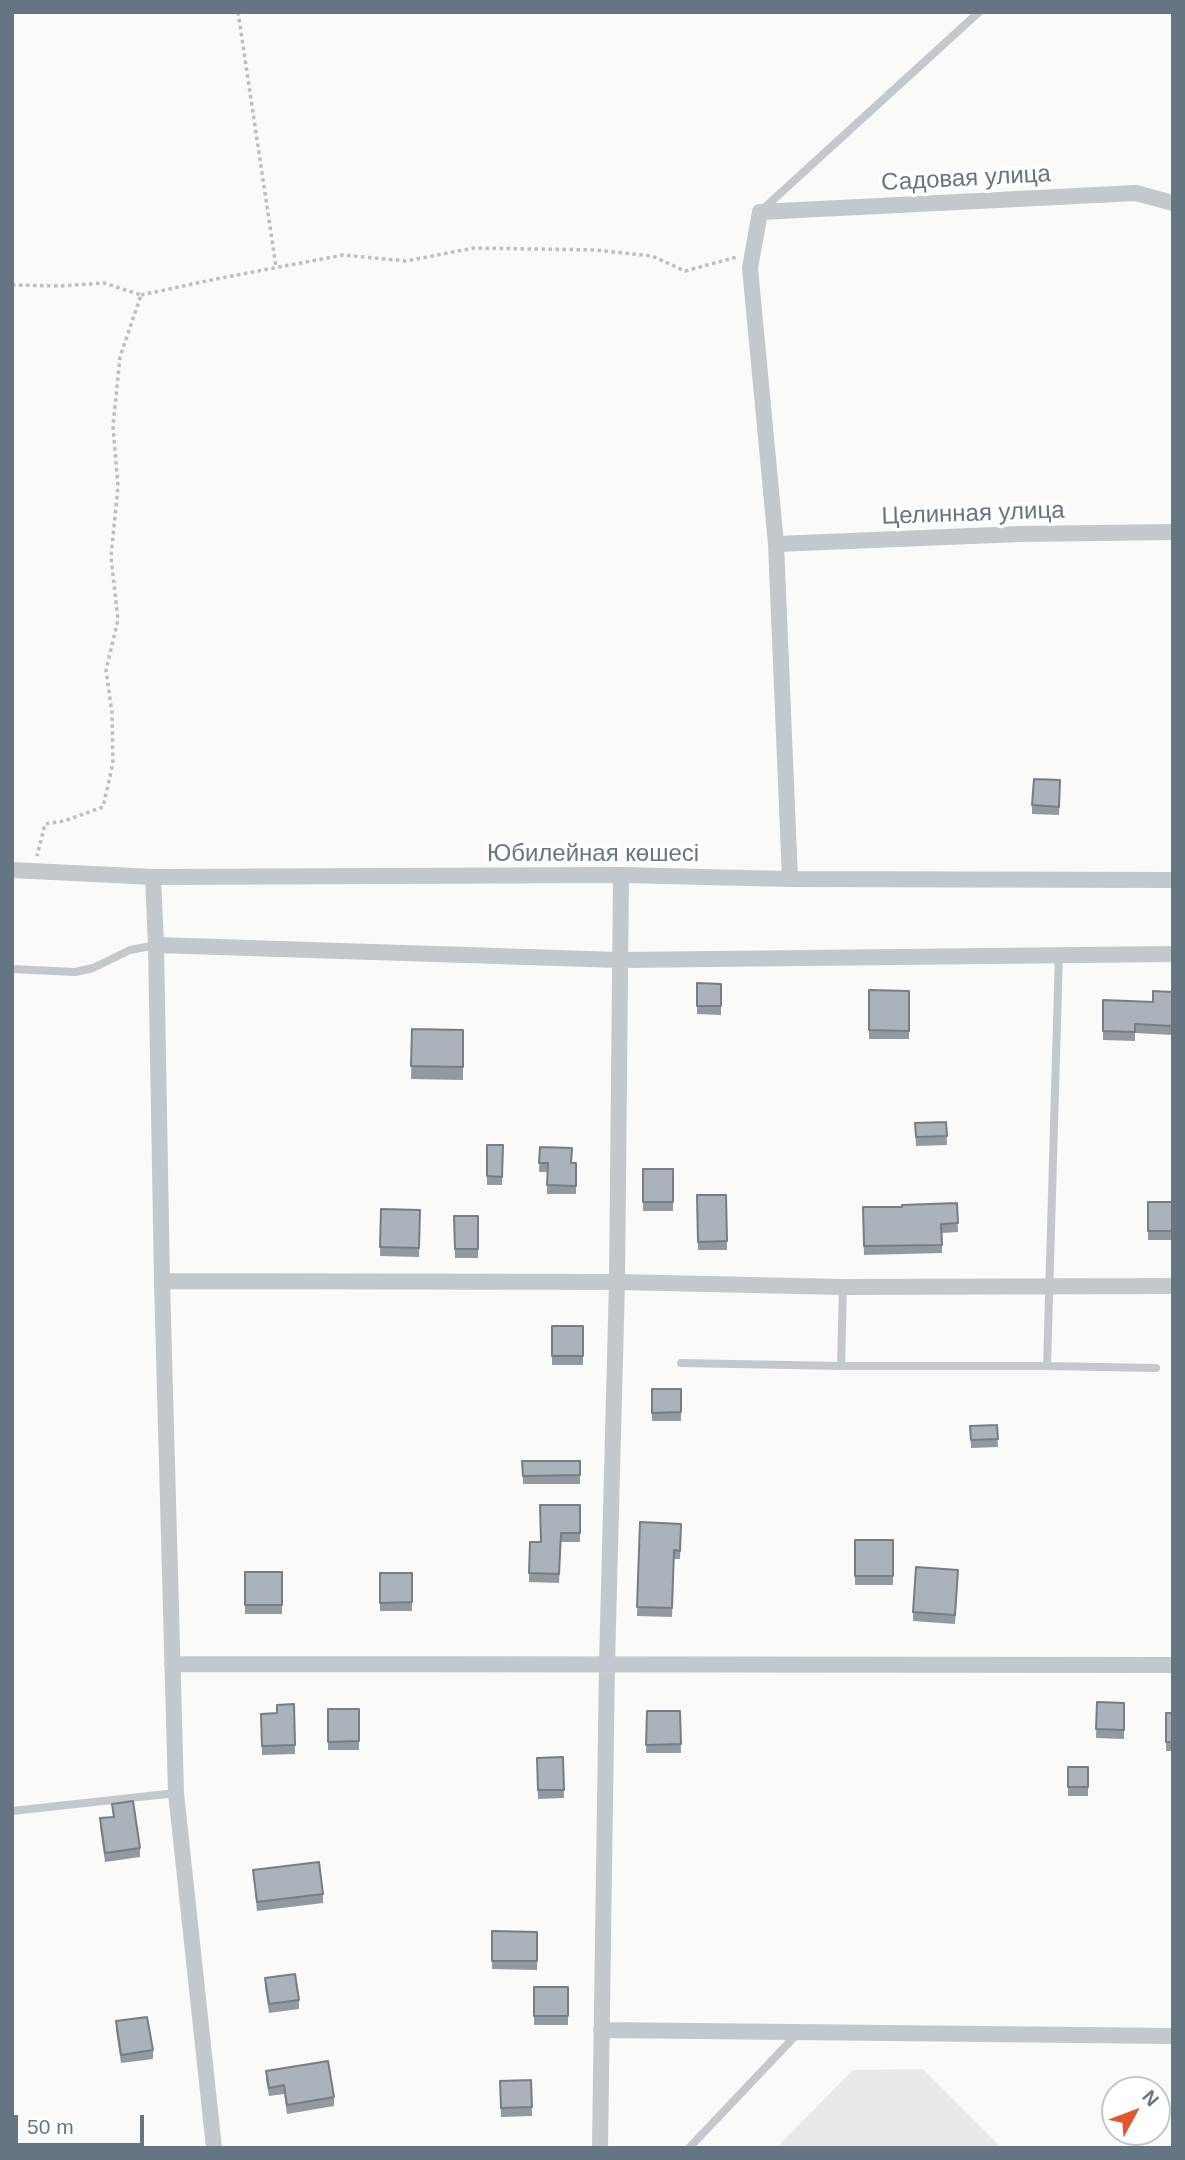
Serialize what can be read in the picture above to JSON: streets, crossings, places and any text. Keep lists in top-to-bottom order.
{
  "streets": {
    "street": ["Садовая улица", "Целинная улица", "Юбилейная көшесі"]
  },
  "scale_bar": "50 m",
  "north": "top right"
}
